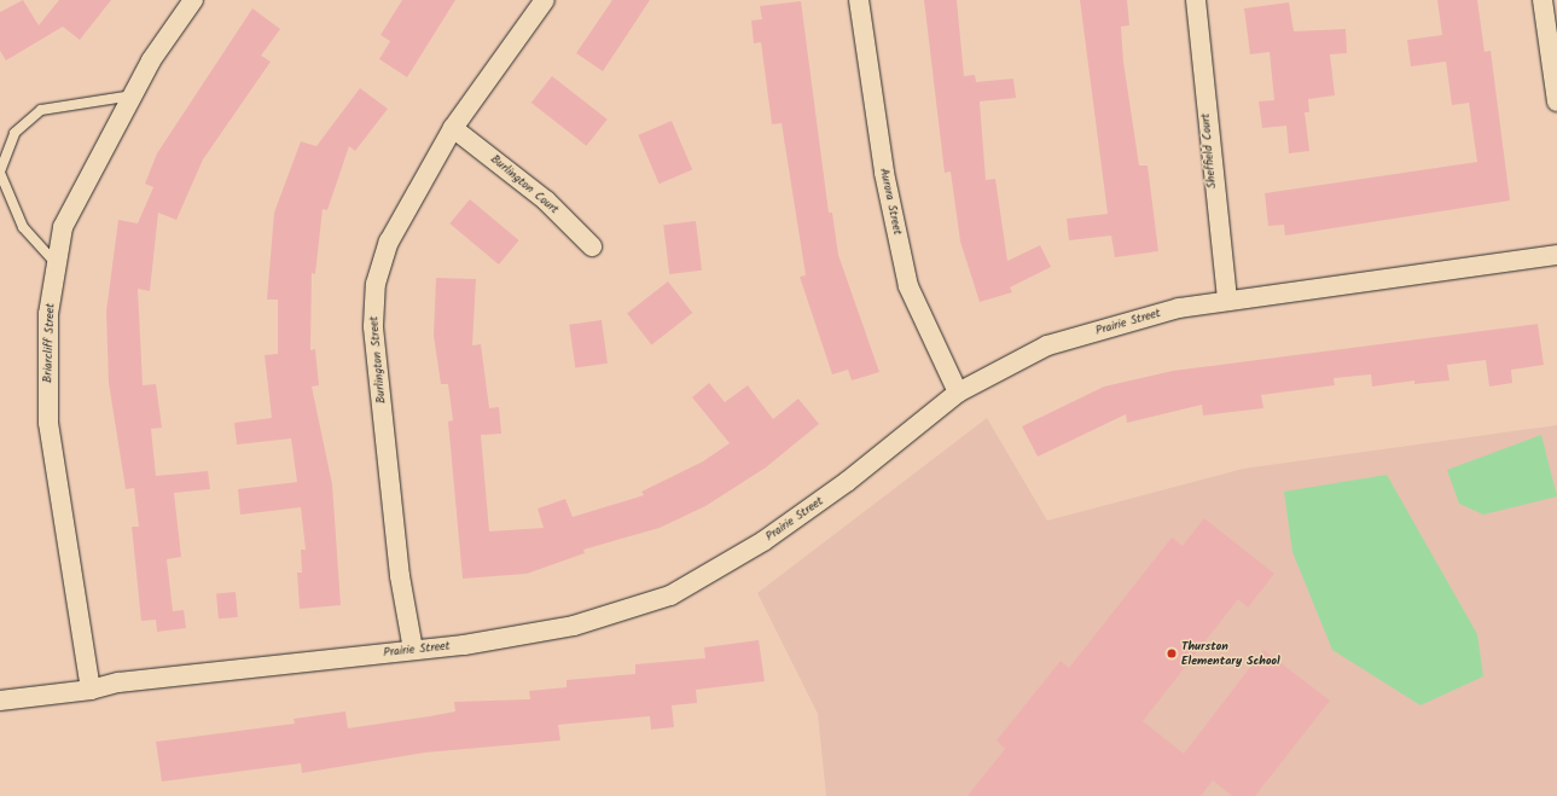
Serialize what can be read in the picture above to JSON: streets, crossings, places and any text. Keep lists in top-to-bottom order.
{
  "streets": {
    "street": [
      "Sheffield Court",
      "Burlington Court",
      "Aurora Street",
      "Prairie Street",
      "Briarcliff Street",
      "Burlington Street"
    ]
  },
  "crossings": [
    ["Sheffield Court", "Prairie Street"],
    ["Burlington Court", "Burlington Street"],
    ["Aurora Street", "Prairie Street"],
    ["Prairie Street", "Briarcliff Street"],
    ["Prairie Street", "Burlington Street"]
  ],
  "places": ["Thurston Elementary School"]
}
